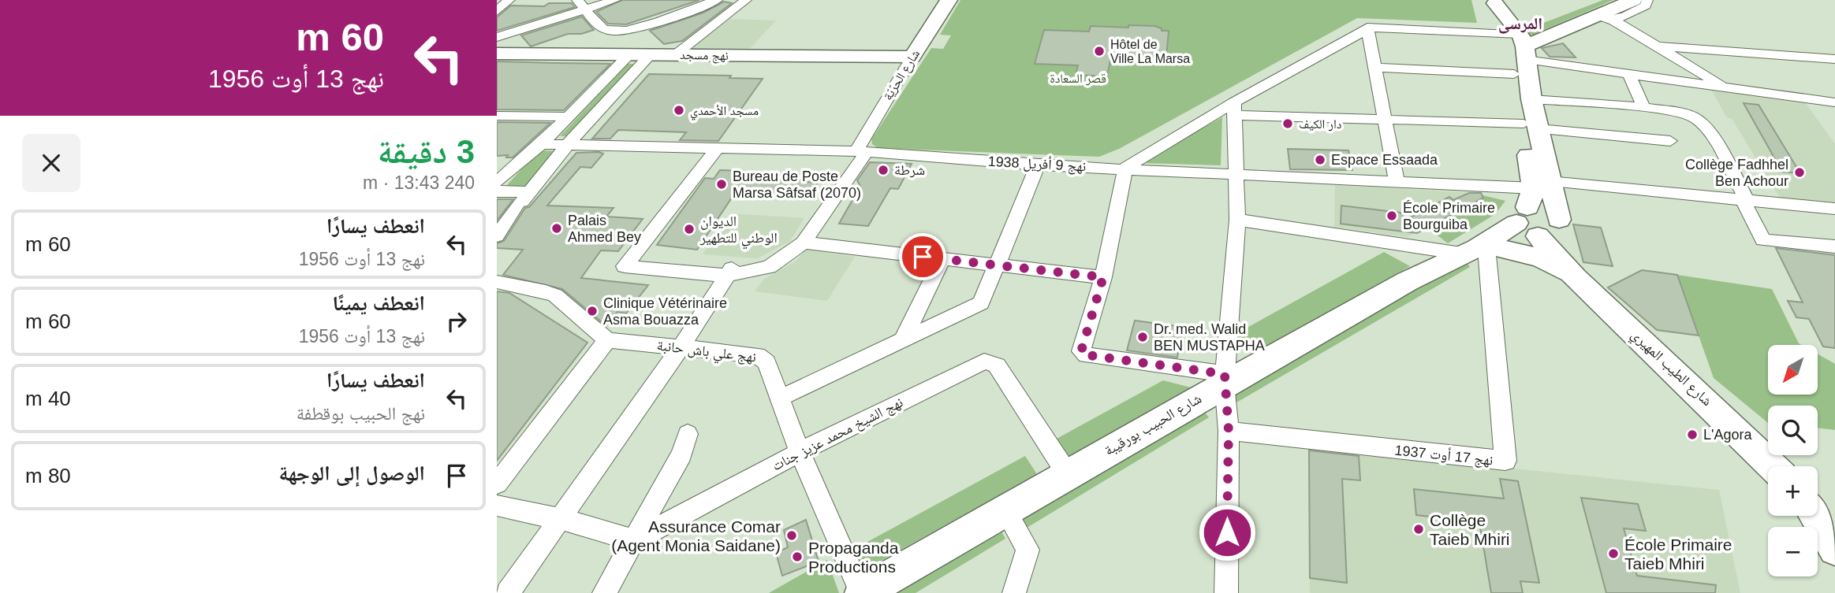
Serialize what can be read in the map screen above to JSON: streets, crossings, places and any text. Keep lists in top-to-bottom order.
{
  "streets": {
    "main road": [
      "نهج مسجد",
      "شارع الحرّيّة",
      "شارع الطيب المهيري",
      "شارع الحبيب بورقيبة"
    ],
    "street": [
      "نهج 9 أفريل 1938",
      "نهج علي باش حانبة",
      "نهج الشيخ محمد عزيز جنات",
      "نهج 17 أوت 1937"
    ]
  },
  "crossings": [
    ["نهج مسجد", "شارع الحرّيّة"],
    ["شارع الحرّيّة", "نهج 9 أفريل 1938"],
    ["نهج 9 أفريل 1938", "شارع الطيب المهيري"],
    ["نهج 9 أفريل 1938", "شارع الحبيب بورقيبة"],
    ["نهج علي باش حانبة", "شارع الحبيب بورقيبة"],
    ["نهج علي باش حانبة", "نهج الشيخ محمد عزيز جنات"],
    ["شارع الطيب المهيري", "شارع الحبيب بورقيبة"],
    ["شارع الحبيب بورقيبة", "نهج الشيخ محمد عزيز جنات"],
    ["شارع الحبيب بورقيبة", "نهج 17 أوت 1937"]
  ],
  "districts": ["المرسى"],
  "parks": ["قصر السعادة"],
  "places": [
    "Hôtel de Ville La Marsa",
    "مسجد الأحمدي",
    "دار الكيف",
    "Espace Essaada",
    "شرطة",
    "Collège Fadhhel Ben Achour",
    "Bureau de Poste Marsa Sâfsaf (2070)",
    "École Primaire Bourguiba",
    "Palais Ahmed Bey",
    "الديوان الوطني للتطهير",
    "Clinique Vétérinaire Asma Bouazza",
    "Dr. med. Walid BEN MUSTAPHA",
    "L'Agora",
    "Collège Taieb Mhiri",
    "Assurance Comar (Agent Monia Saidane)",
    "École Primaire Taieb Mhiri",
    "Propaganda Productions"
  ],
  "north": "bottom left",
  "page": {
    "turn": ["60 m", "نهج 13 أوت 1956"],
    "heading": ["3 دقيقة", "240 m · 13:43"],
    "list": [
      {
        "name": "انعطف يسارًا",
        "note": "نهج 13 أوت 1956",
        "value": "60 m"
      },
      {
        "name": "انعطف يمينًا",
        "note": "نهج 13 أوت 1956",
        "value": "60 m"
      },
      {
        "name": "انعطف يسارًا",
        "note": "نهج الحبيب بوقطفة",
        "value": "40 m"
      },
      {
        "name": "الوصول إلى الوجهة",
        "value": "80 m"
      }
    ],
    "map_buttons": ["+", "−"]
  }
}
